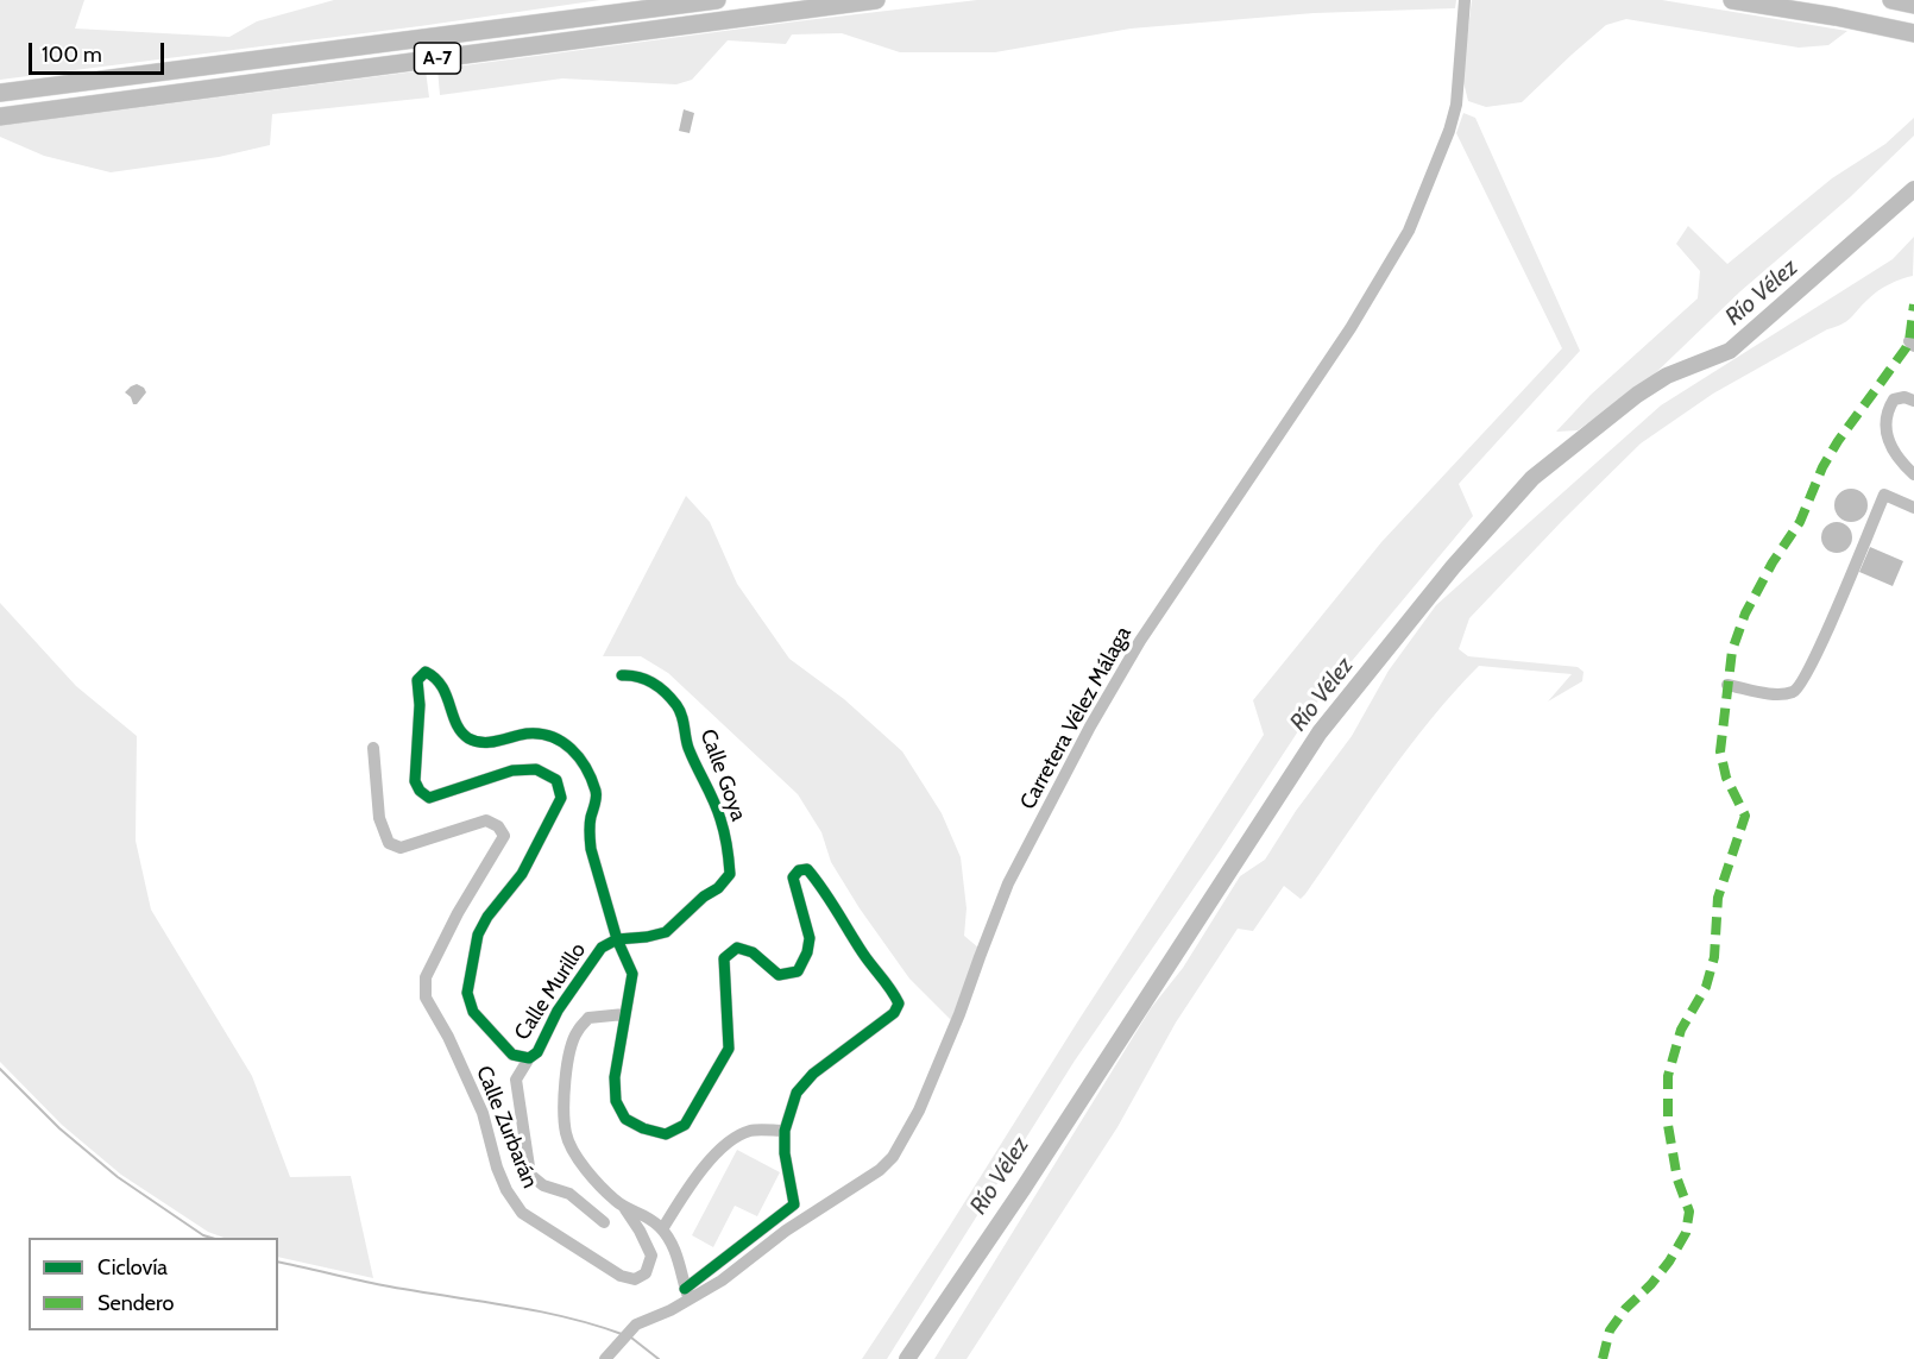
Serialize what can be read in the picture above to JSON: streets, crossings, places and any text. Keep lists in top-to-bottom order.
{
  "streets": {
    "highway": ["A-7"],
    "street": [
      "Carretera Vélez Málaga",
      "Calle Goya",
      "Calle Murillo",
      "Calle Zurbarán"
    ]
  },
  "crossings": [
    ["Calle Goya", "Calle Murillo"]
  ],
  "water": ["Río Vélez"],
  "legend": ["Ciclovía", "Sendero"],
  "scale_bar": "100 m"
}
